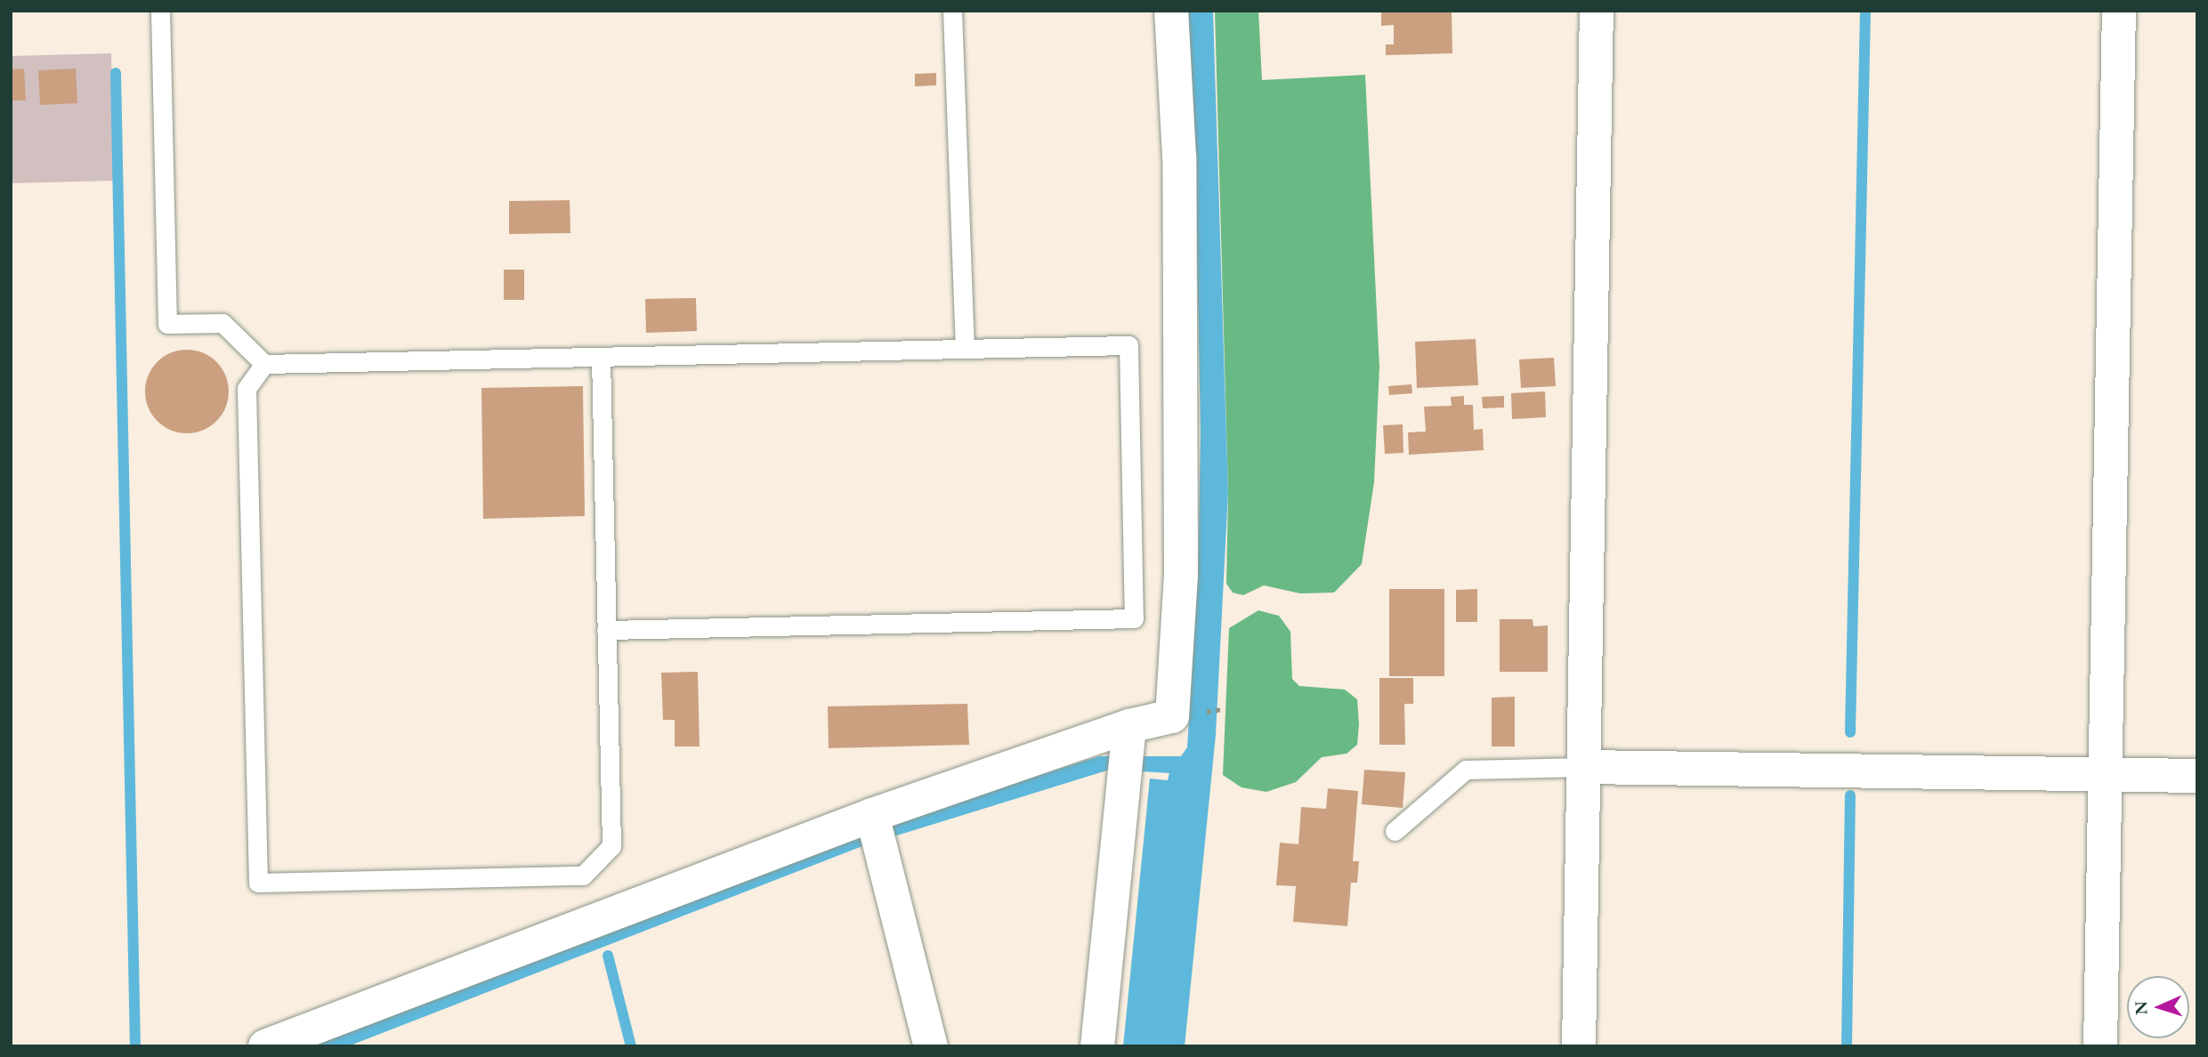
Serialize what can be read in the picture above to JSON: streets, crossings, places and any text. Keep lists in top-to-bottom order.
{
  "north": "left"
}
